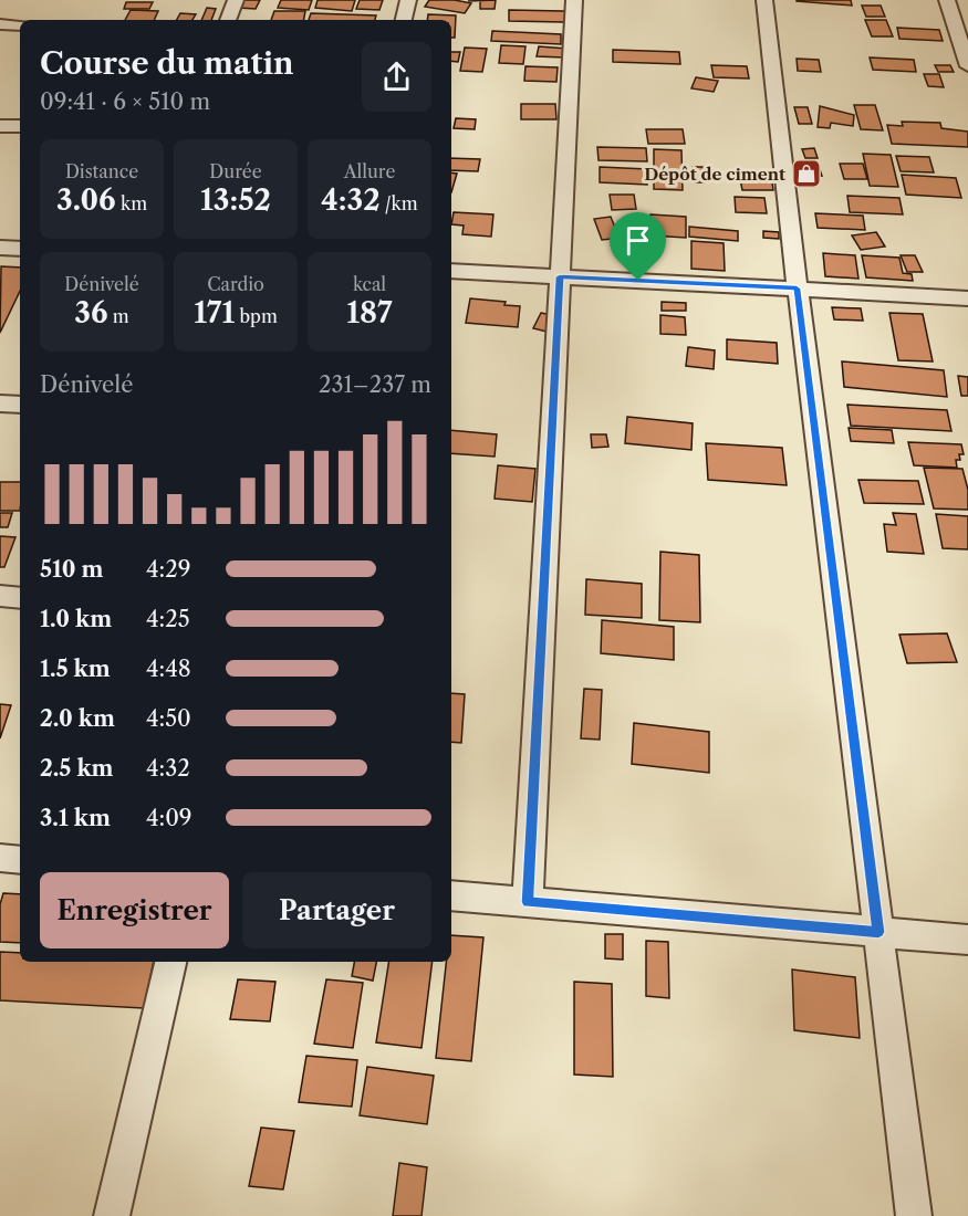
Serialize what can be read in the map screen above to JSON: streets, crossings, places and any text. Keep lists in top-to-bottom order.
{
  "places": {
    "shop": ["Dépôt de ciment"]
  },
  "page": {
    "heading": ["Course du matin", "09:41 · 6 × 510 m"],
    "stats": [
      ["Distance", "3.06 km"],
      ["Durée", "13:52"],
      ["Allure", "4:32 /km"],
      ["Dénivelé", "36 m"],
      ["Cardio", "171 bpm"],
      ["kcal", "187"]
    ],
    "chart": ["Dénivelé", "231–237 m"],
    "list": [
      {
        "name": "510 m",
        "note": "4:29"
      },
      {
        "name": "1.0 km",
        "note": "4:25"
      },
      {
        "name": "1.5 km",
        "note": "4:48"
      },
      {
        "name": "2.0 km",
        "note": "4:50"
      },
      {
        "name": "2.5 km",
        "note": "4:32"
      },
      {
        "name": "3.1 km",
        "note": "4:09"
      }
    ],
    "buttons": ["Enregistrer", "Partager"]
  }
}
